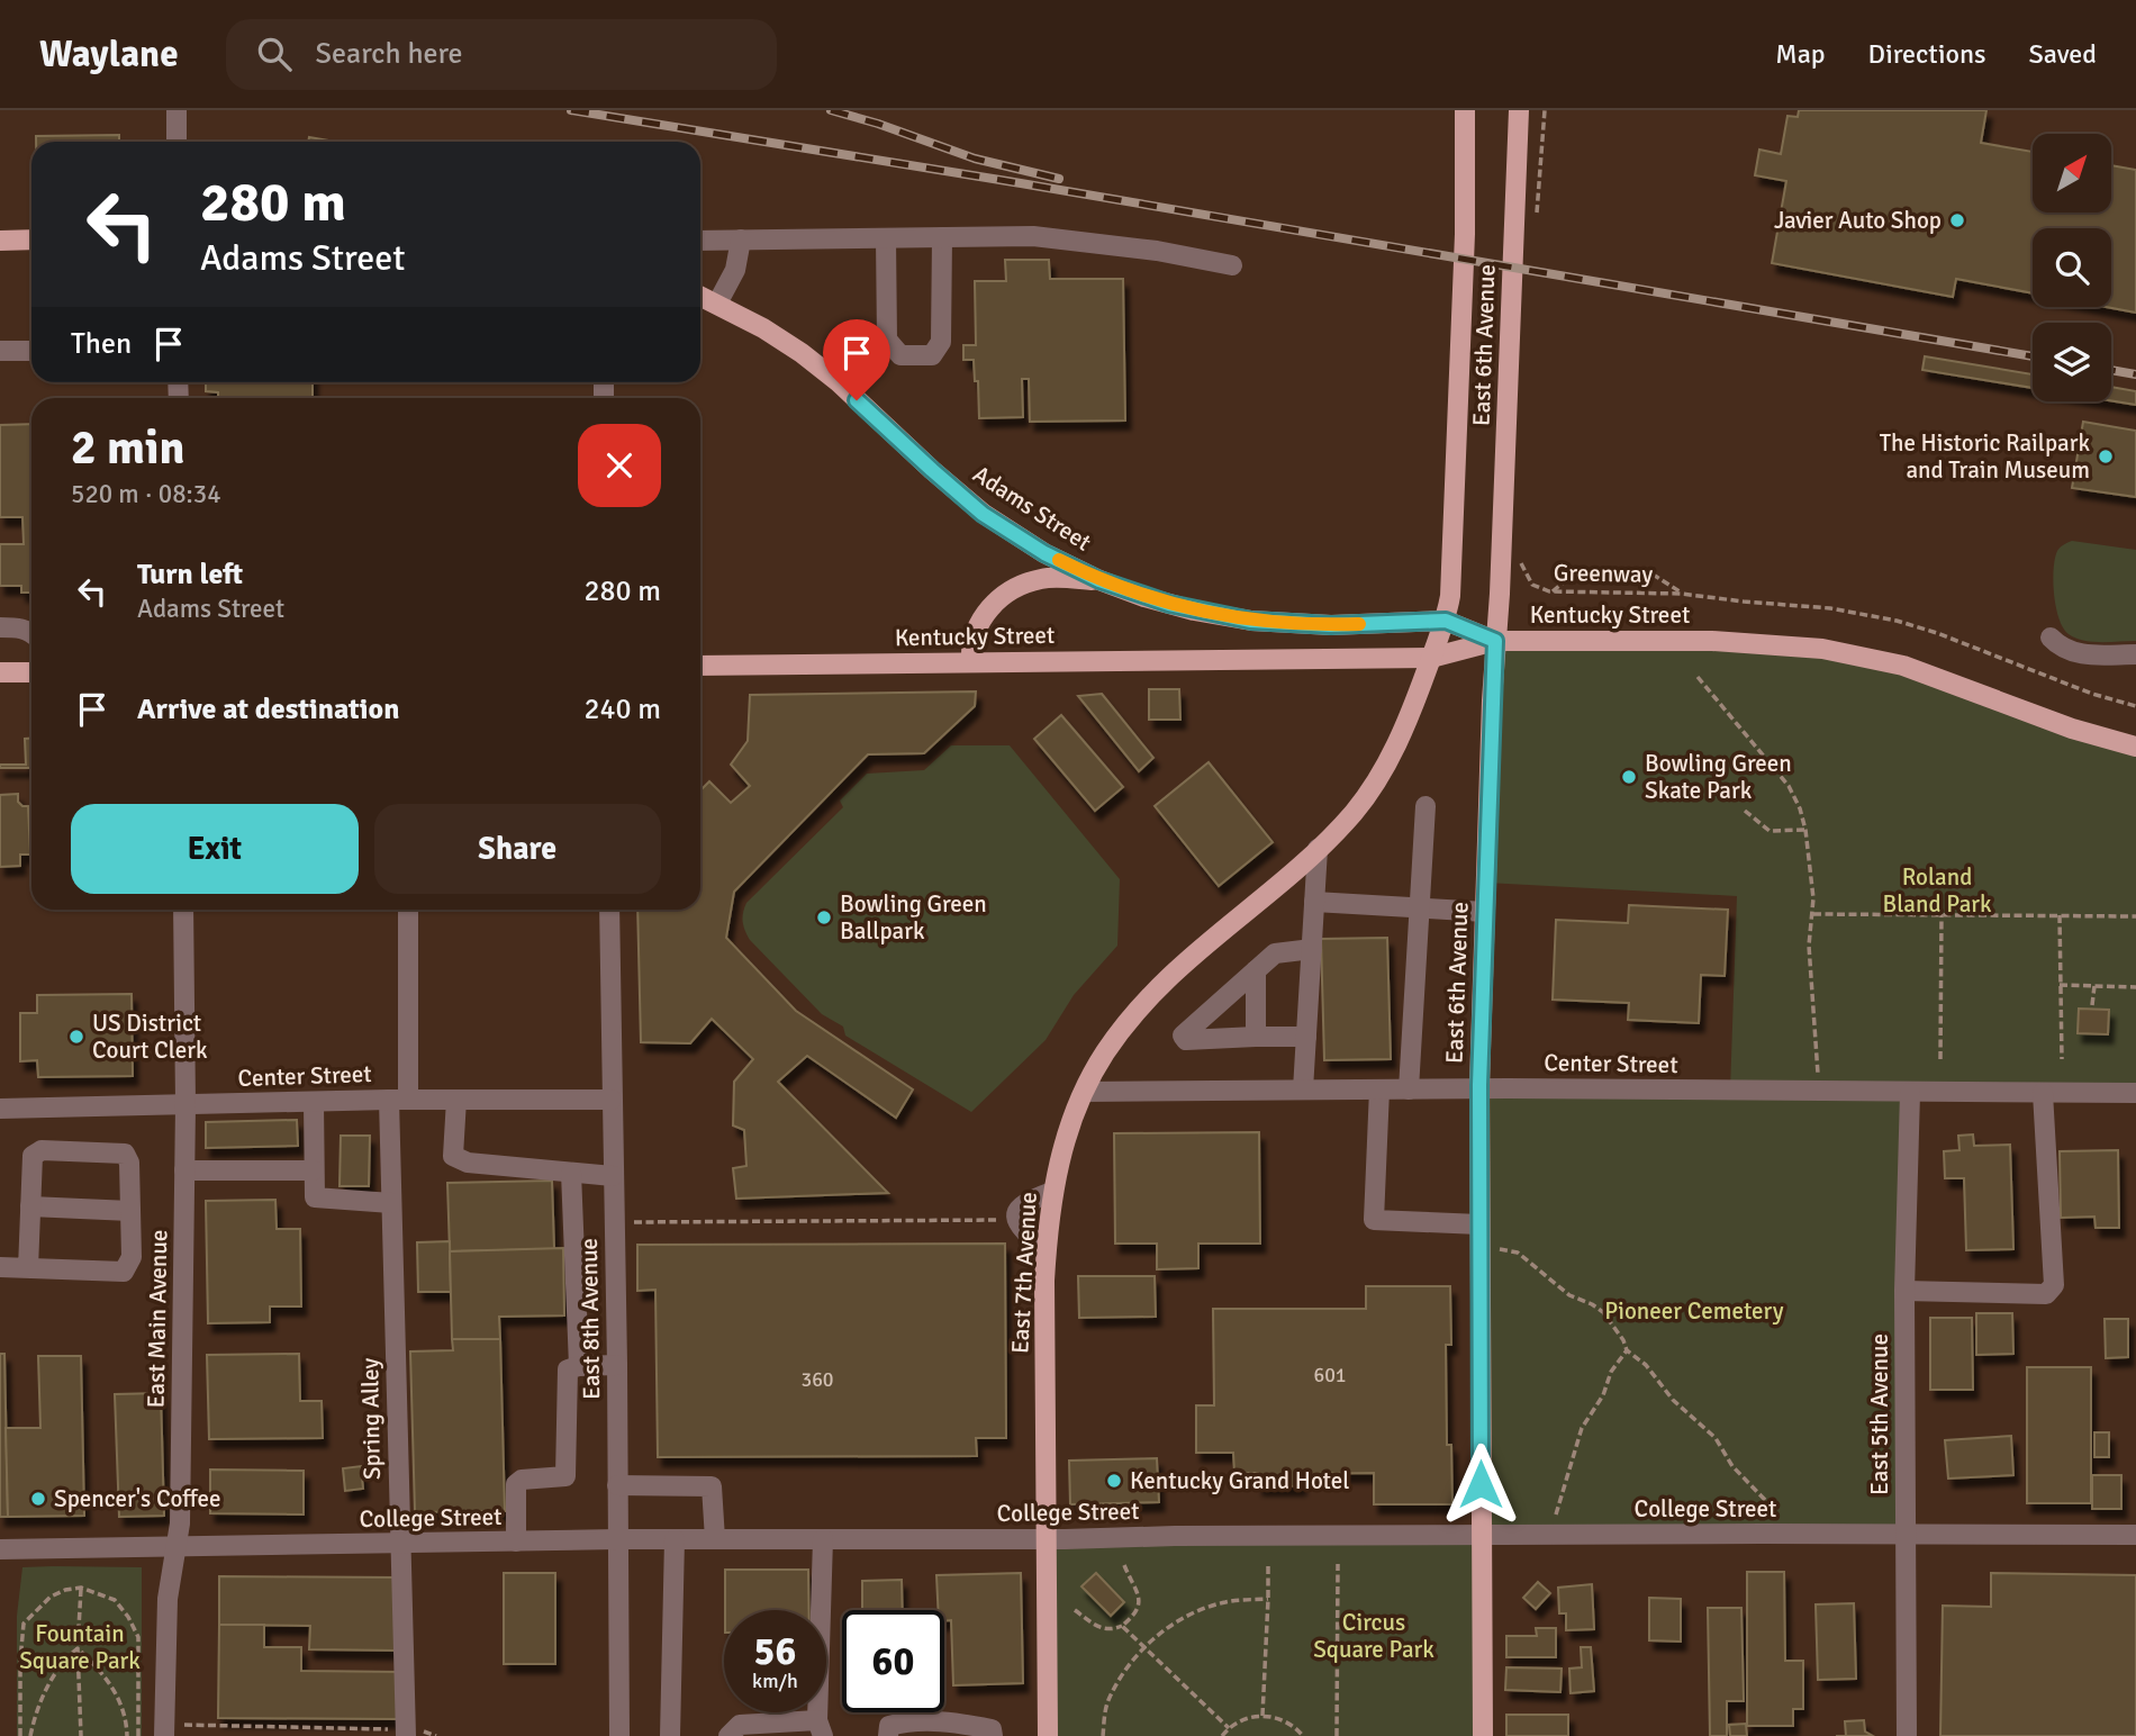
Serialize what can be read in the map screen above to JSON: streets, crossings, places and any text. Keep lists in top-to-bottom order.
{
  "streets": {
    "main road": [
      "East 6th Avenue",
      "Adams Street",
      "Kentucky Street",
      "East 7th Avenue"
    ],
    "street": [
      "Center Street",
      "East Main Avenue",
      "East 8th Avenue",
      "East 5th Avenue",
      "Spring Alley",
      "College Street"
    ],
    "path": ["Greenway"]
  },
  "crossings": [
    ["East 6th Avenue", "Adams Street"],
    ["East 6th Avenue", "Kentucky Street"],
    ["East 6th Avenue", "Center Street"],
    ["East 6th Avenue", "East 7th Avenue"],
    ["East 6th Avenue", "College Street"],
    ["Adams Street", "Kentucky Street"],
    ["Adams Street", "East 7th Avenue"],
    ["Kentucky Street", "East 7th Avenue"],
    ["Center Street", "East 7th Avenue"],
    ["Center Street", "East Main Avenue"],
    ["Center Street", "East 8th Avenue"],
    ["Center Street", "East 5th Avenue"],
    ["Center Street", "Spring Alley"],
    ["East 7th Avenue", "College Street"],
    ["East Main Avenue", "College Street"],
    ["East 8th Avenue", "College Street"],
    ["East 5th Avenue", "College Street"],
    ["Spring Alley", "College Street"]
  ],
  "parks": [
    "Roland Bland Park",
    "Pioneer Cemetery",
    "Circus Square Park",
    "Fountain Square Park"
  ],
  "places": [
    "Javier Auto Shop",
    "The Historic Railpark and Train Museum",
    "Bowling Green Skate Park",
    "Bowling Green Ballpark",
    "US District Court Clerk",
    "Kentucky Grand Hotel",
    "Spencer's Coffee"
  ],
  "house_numbers": ["601", "360"],
  "north": "top right",
  "page": {
    "header": "Waylane",
    "search": "Search here",
    "nav": ["Map", "Directions", "Saved"],
    "turn": ["280 m", "Adams Street"],
    "then": "Then",
    "heading": ["2 min", "520 m · 08:34"],
    "list": [
      {
        "name": "Turn left",
        "note": "Adams Street",
        "value": "280 m"
      },
      {
        "name": "Arrive at destination",
        "value": "240 m"
      }
    ],
    "buttons": ["Exit", "Share"],
    "speed": "56 km/h",
    "limit": "60"
  }
}
